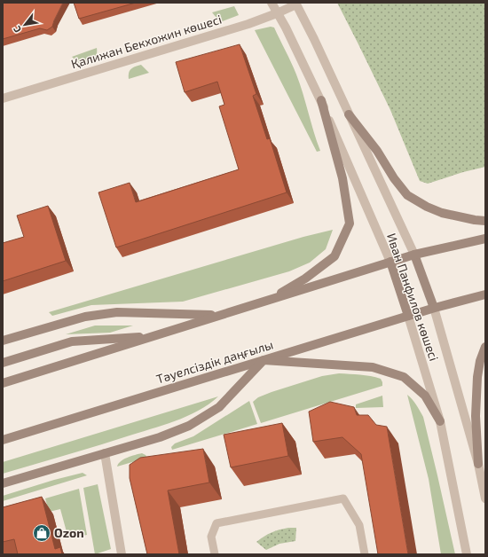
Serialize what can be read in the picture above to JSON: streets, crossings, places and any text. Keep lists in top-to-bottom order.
{
  "streets": {
    "main road": ["Иван Панфилов көшесі", "Тәуелсіздік даңғылы"],
    "street": ["Қалижан Бекхожин көшесі"]
  },
  "crossings": [
    ["Қалижан Бекхожин көшесі", "Иван Панфилов көшесі"],
    ["Иван Панфилов көшесі", "Тәуелсіздік даңғылы"]
  ],
  "places": {
    "shop": ["Ozon"]
  },
  "north": "bottom left"
}
